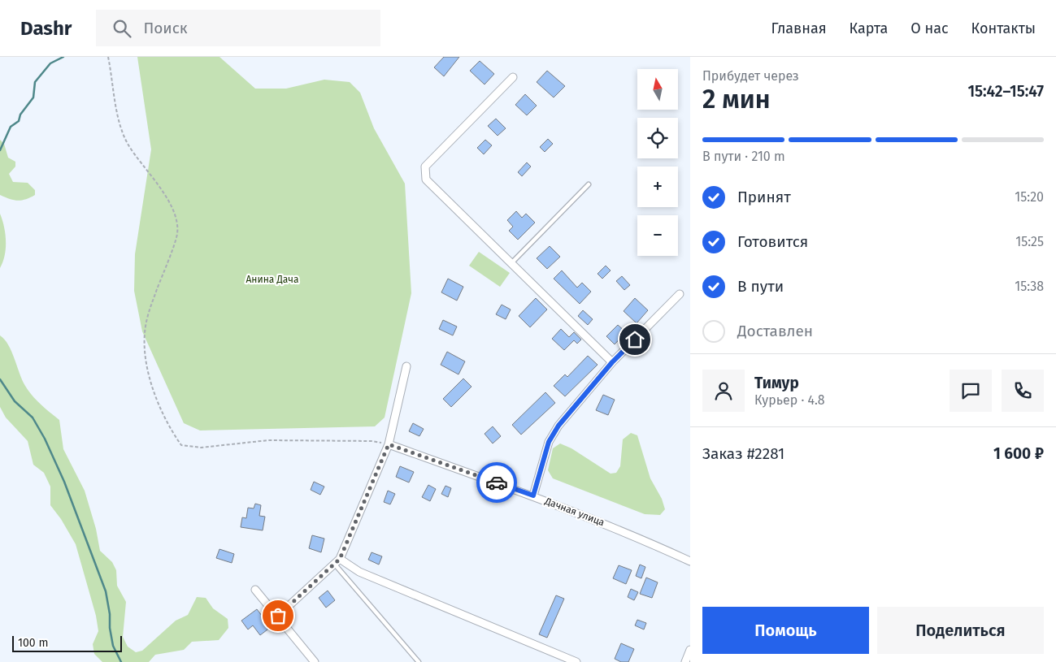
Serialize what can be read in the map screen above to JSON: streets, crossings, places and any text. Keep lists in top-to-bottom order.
{
  "streets": {
    "street": ["Дачная улица"]
  },
  "parks": ["Анина Дача"],
  "scale_bar": "100 m",
  "north": "top",
  "page": {
    "header": "Dashr",
    "search": "Поиск",
    "nav": [
      "Главная",
      "Карта",
      "О нас",
      "Контакты"
    ],
    "heading": ["2 мин", "Прибудет через", "15:42–15:47"],
    "panel": [
      "Тимур",
      "Курьер · 4.8",
      "Заказ #2281",
      "1 600 ₽"
    ],
    "map_buttons": ["+", "−"],
    "bar": "В пути · 210 m",
    "list": [
      ["Принят", "15:20"],
      ["Готовится", "15:25"],
      ["В пути", "15:38"],
      "Доставлен"
    ],
    "buttons": ["Помощь", "Поделиться"],
    "scale": "100 m"
  }
}
